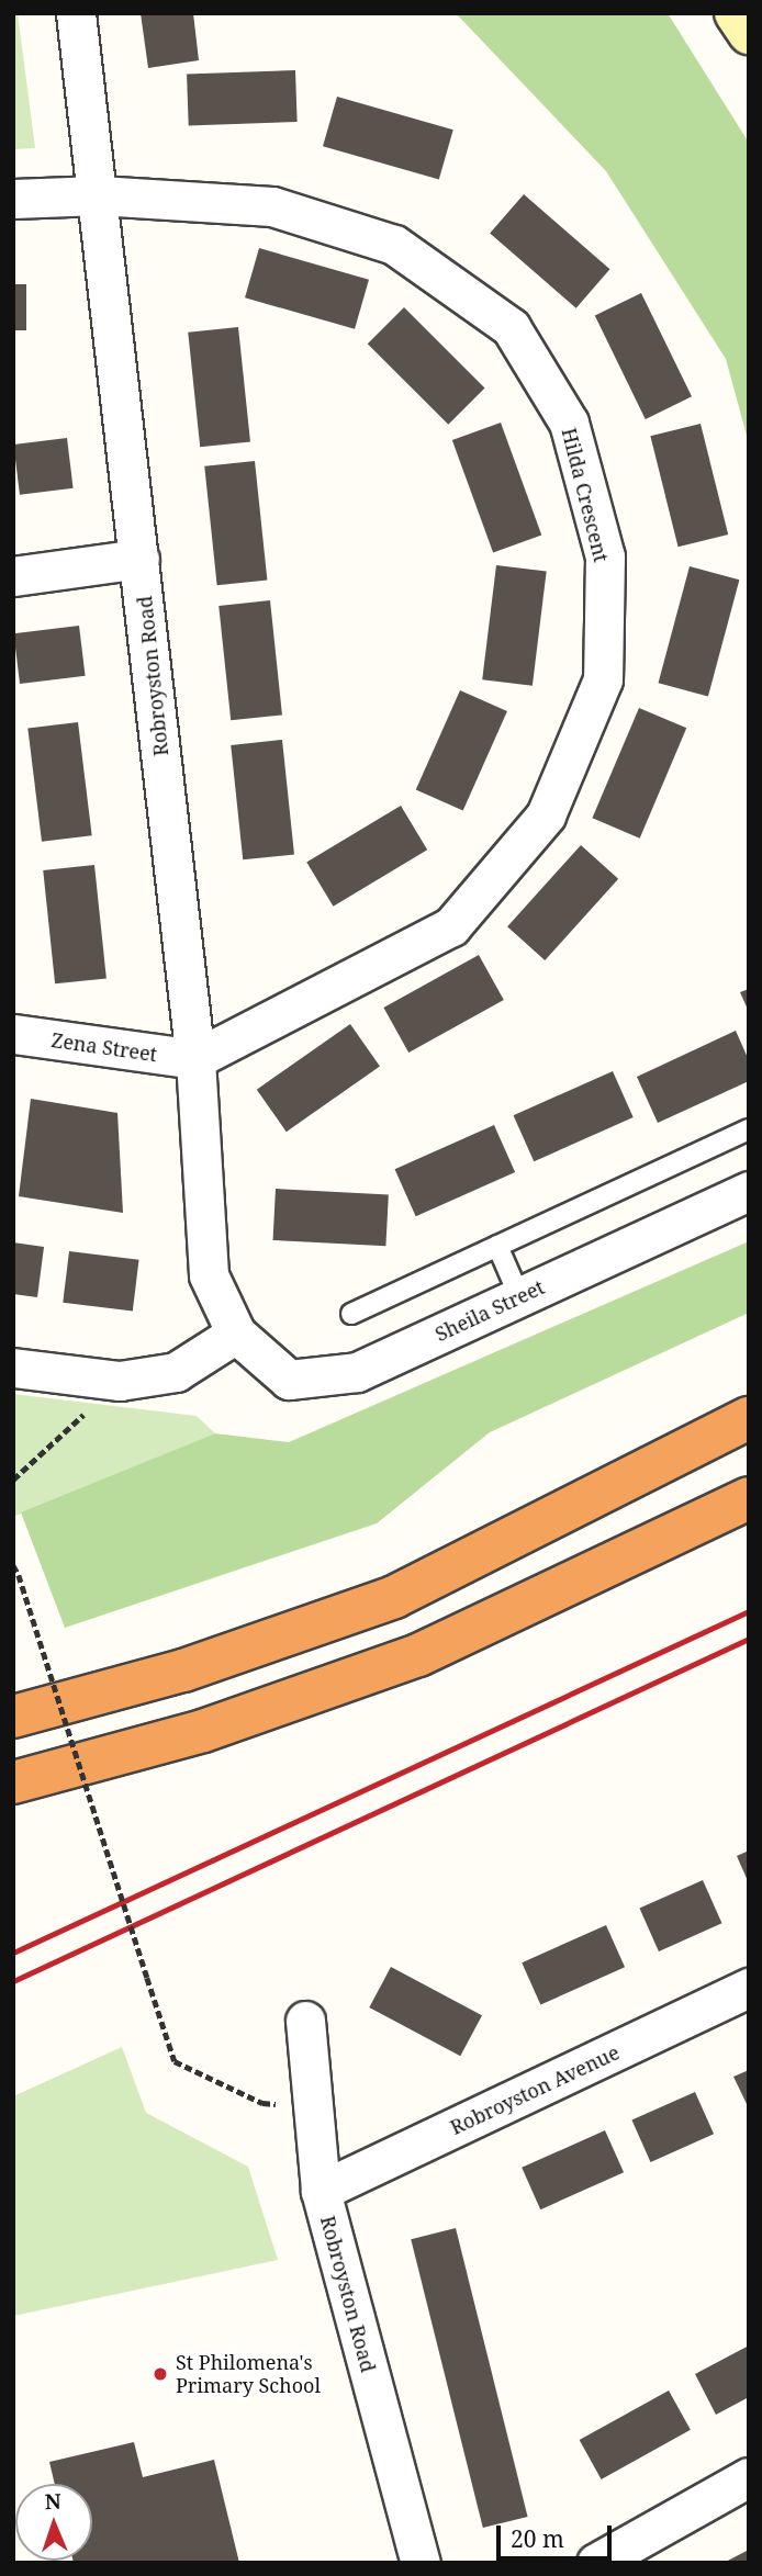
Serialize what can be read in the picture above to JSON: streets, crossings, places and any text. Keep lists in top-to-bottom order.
{
  "streets": {
    "street": [
      "Hilda Crescent",
      "Robroyston Road",
      "Zena Street",
      "Sheila Street",
      "Robroyston Avenue"
    ]
  },
  "crossings": [
    ["Hilda Crescent", "Robroyston Road"],
    ["Hilda Crescent", "Zena Street"],
    ["Robroyston Road", "Zena Street"],
    ["Robroyston Road", "Sheila Street"],
    ["Robroyston Road", "Robroyston Avenue"]
  ],
  "places": ["St Philomena's Primary School"],
  "scale_bar": "20 m",
  "north": "top"
}
